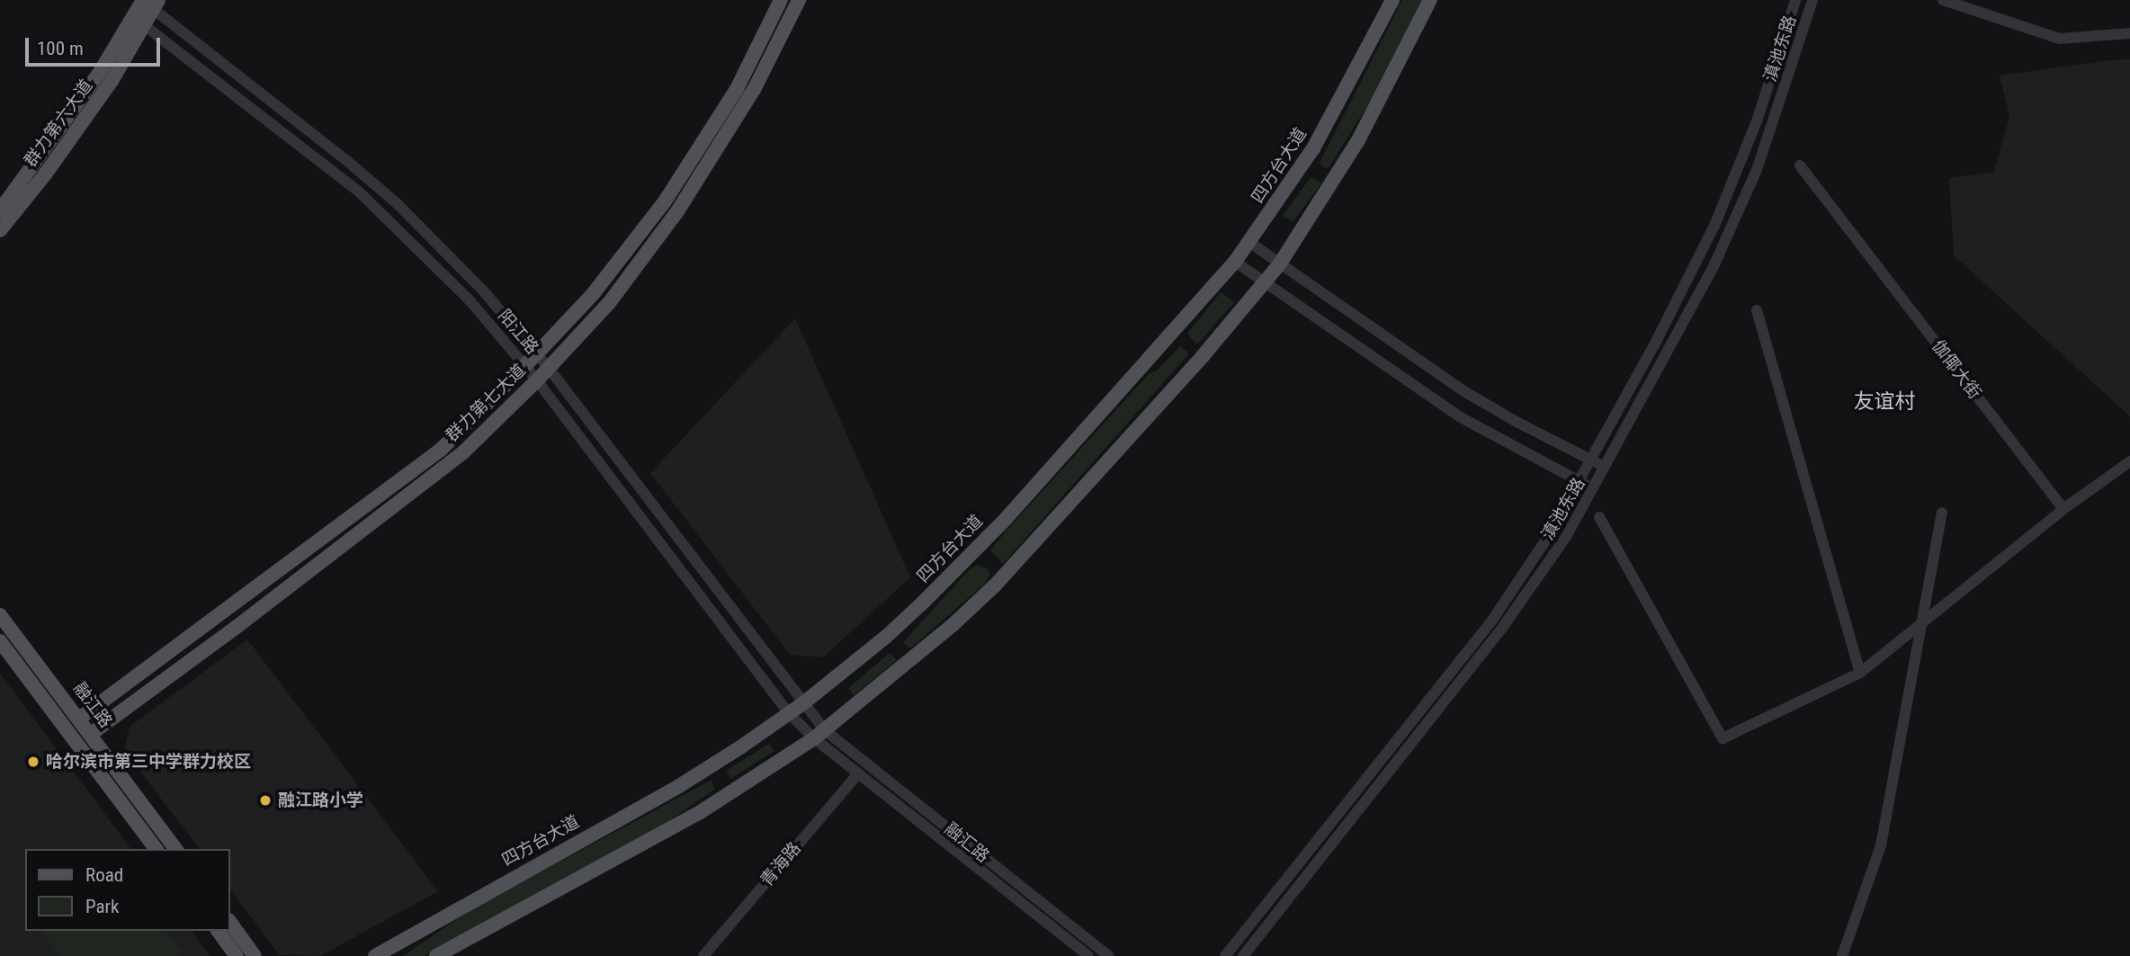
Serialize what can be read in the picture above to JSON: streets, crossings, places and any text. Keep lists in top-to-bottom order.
{
  "streets": {
    "main road": [
      "群力第六大道",
      "四方台大道",
      "群力第七大道",
      "融江路"
    ],
    "street": [
      "滇池东路",
      "阳江路",
      "伽倻大街",
      "融汇路",
      "青海路"
    ]
  },
  "crossings": [
    ["群力第六大道", "阳江路"],
    ["四方台大道", "阳江路"],
    ["阳江路", "群力第七大道"],
    ["阳江路", "融汇路"],
    ["群力第七大道", "融江路"],
    ["融汇路", "青海路"]
  ],
  "districts": ["友谊村"],
  "places": ["哈尔滨市第三中学群力校区", "融江路小学"],
  "legend": ["Road", "Park"],
  "scale_bar": "100 m"
}
